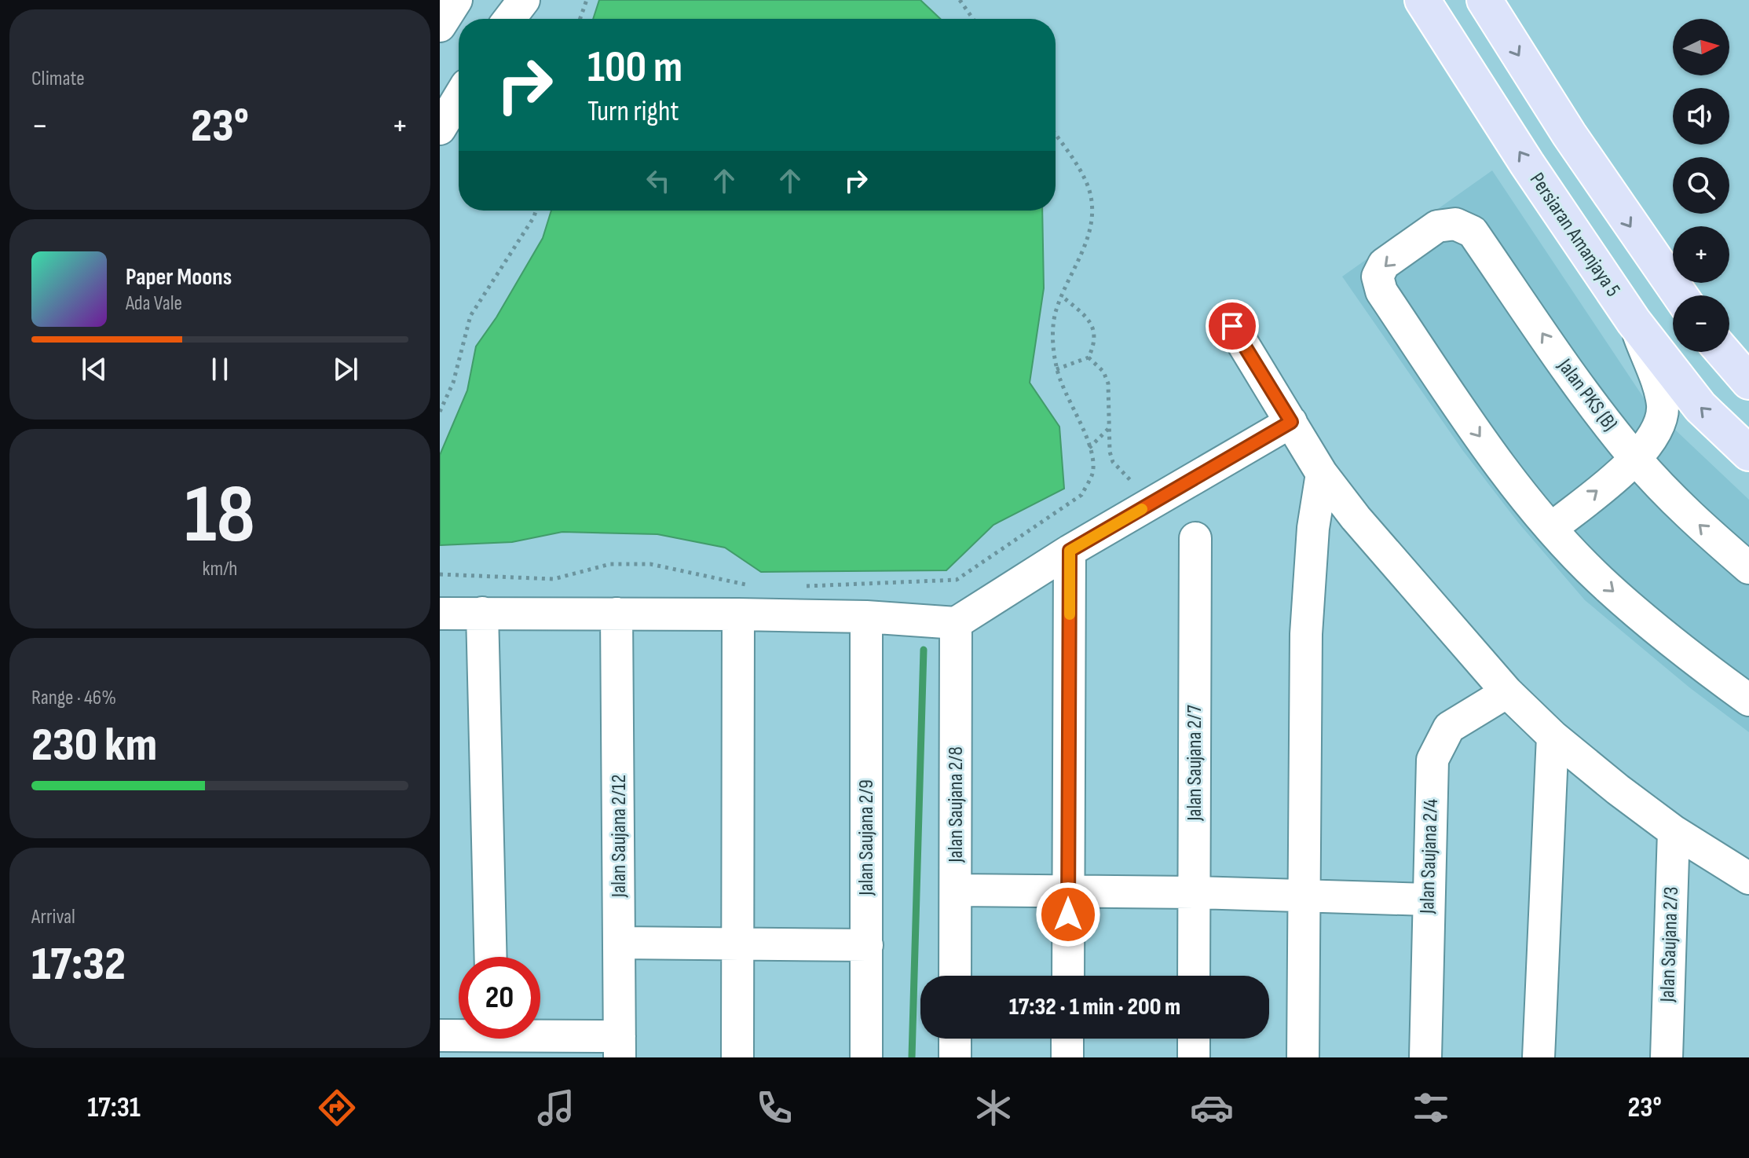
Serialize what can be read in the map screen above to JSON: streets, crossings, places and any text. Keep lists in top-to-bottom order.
{
  "streets": {
    "main road": ["Persiaran Amanjaya 5"],
    "street": [
      "Jalan PKS (B)",
      "Jalan Saujana 2/7",
      "Jalan Saujana 2/8",
      "Jalan Saujana 2/12",
      "Jalan Saujana 2/9",
      "Jalan Saujana 2/4",
      "Jalan Saujana 2/3"
    ]
  },
  "north": "right",
  "page": {
    "tile": [
      "Climate",
      ["18", "km/h"],
      ["Range · 46%", "230 km"],
      ["Arrival", "17:32"]
    ],
    "map_buttons": ["+", "−"],
    "turn": ["100 m", "Turn right"],
    "heat": ["−", "23°", "+"],
    "song": ["Paper Moons", "Ada Vale"],
    "limit": "20",
    "trip": "17:32 · 1 min · 200 m",
    "tabs": ["17:31", "23°"]
  }
}
